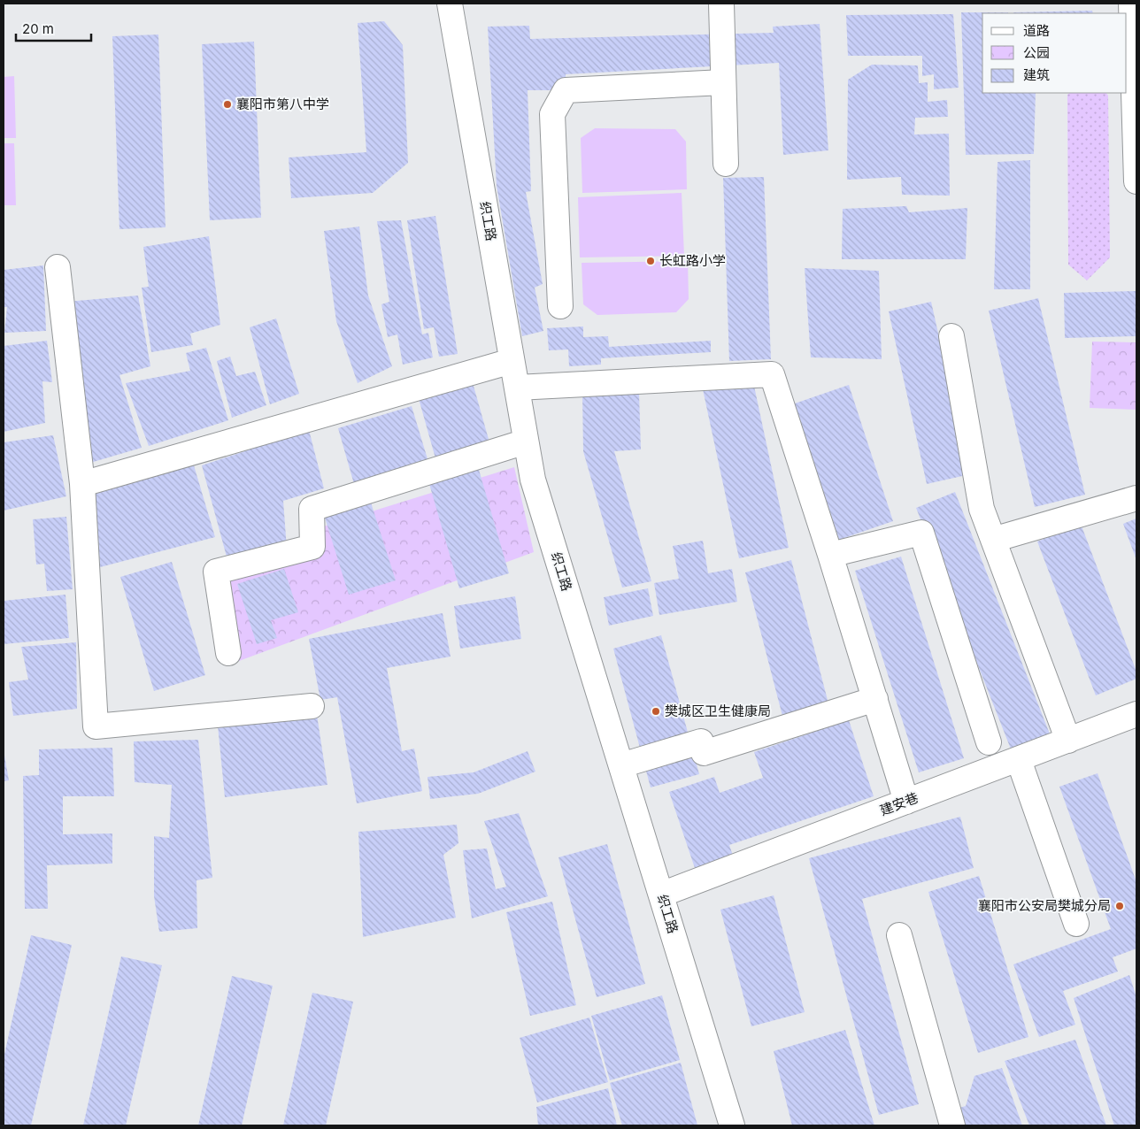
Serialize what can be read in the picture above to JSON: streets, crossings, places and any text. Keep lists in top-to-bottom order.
{
  "streets": {
    "street": ["织工路", "建安巷"]
  },
  "crossings": [
    ["织工路", "建安巷"]
  ],
  "places": [
    "襄阳市第八中学",
    "长虹路小学",
    "樊城区卫生健康局",
    "襄阳市公安局樊城分局"
  ],
  "legend": ["道路", "公园", "建筑"],
  "scale_bar": "20 m"
}
